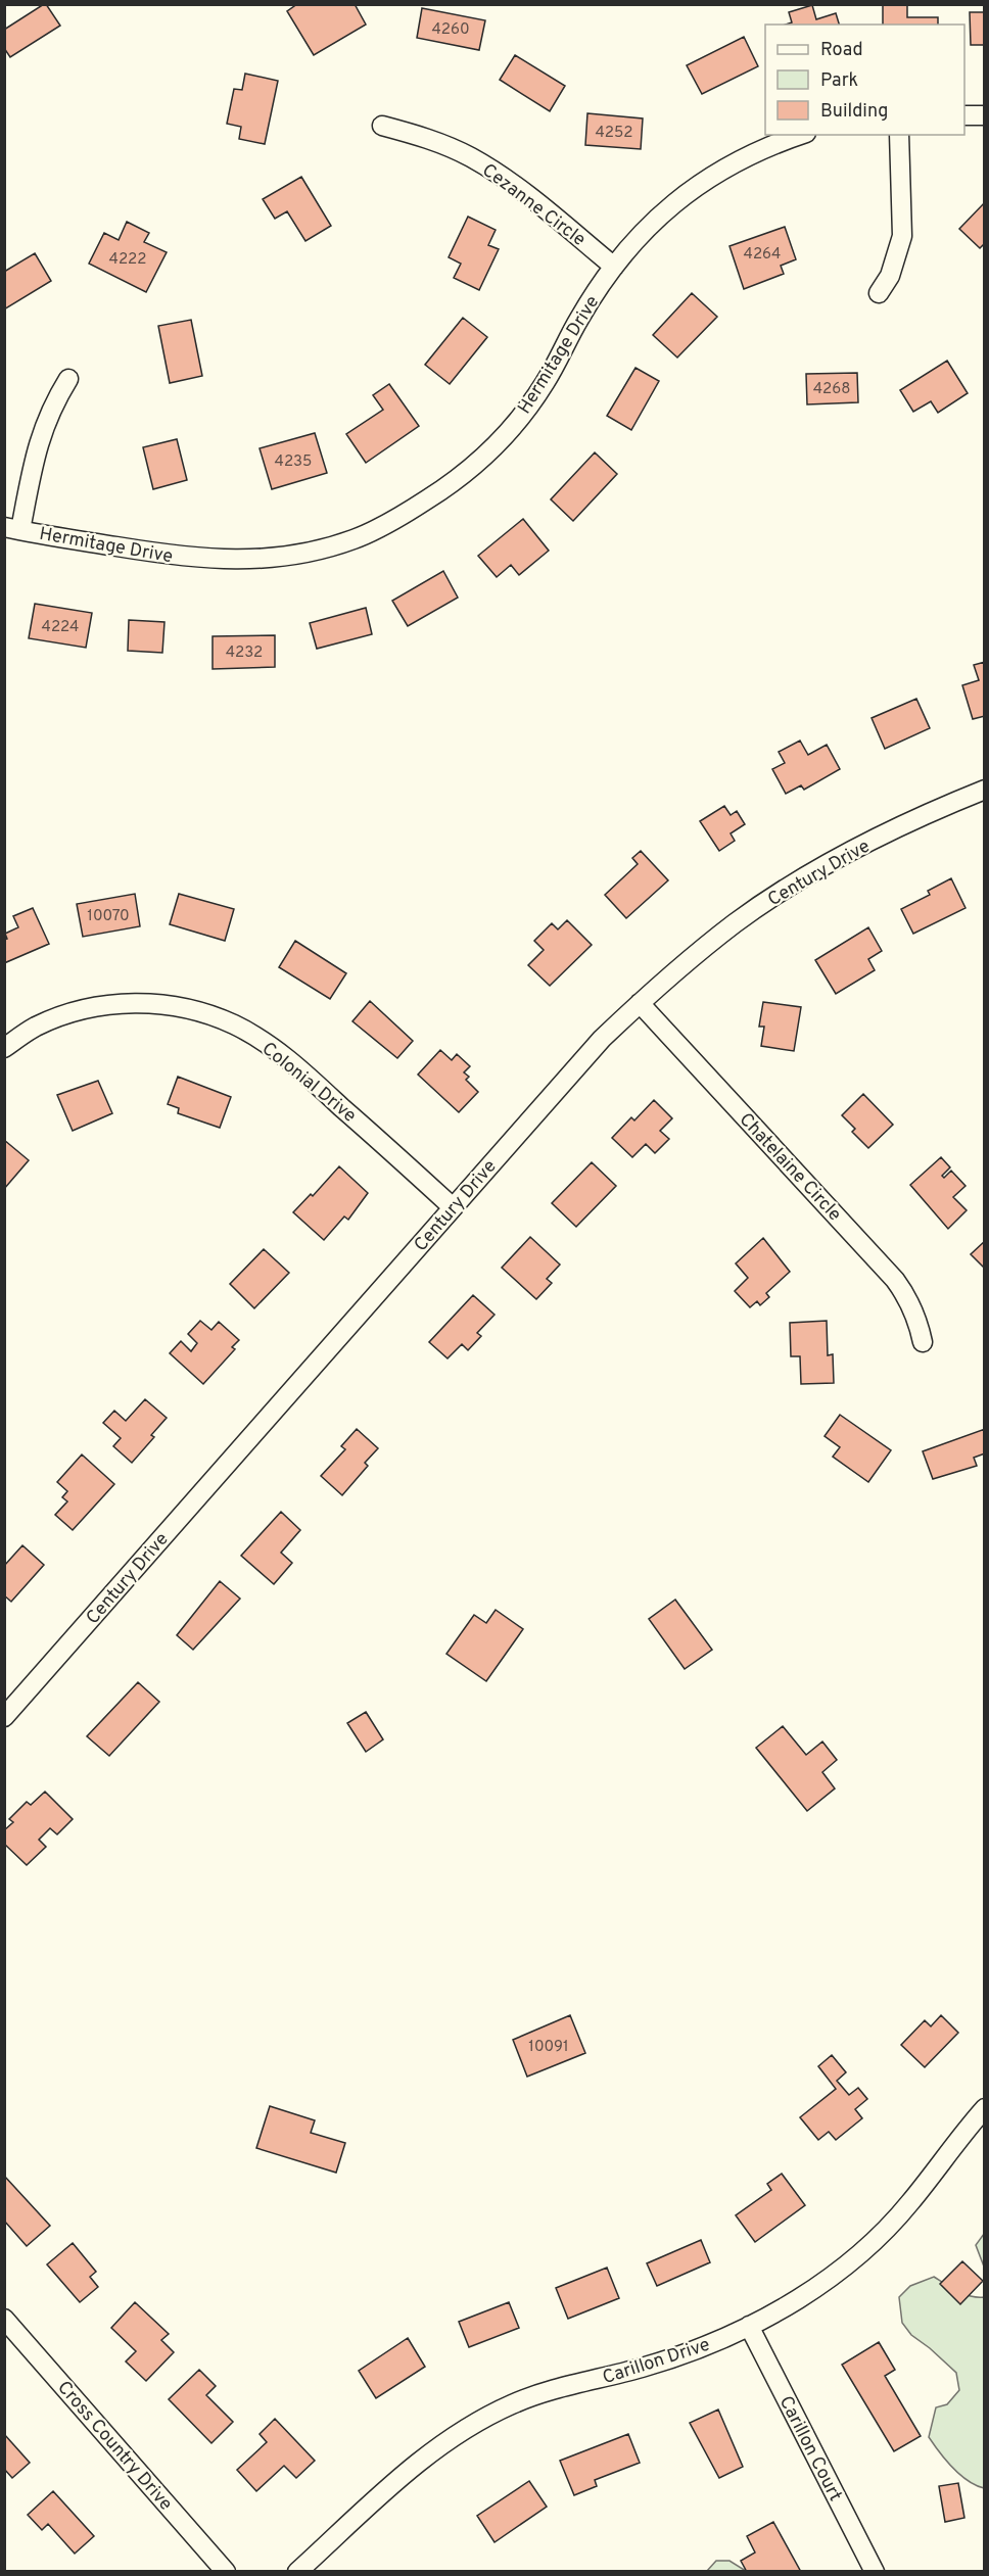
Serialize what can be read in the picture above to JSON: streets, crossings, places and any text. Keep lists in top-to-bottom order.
{
  "streets": {
    "street": [
      "Cezanne Circle",
      "Hermitage Drive",
      "Century Drive",
      "Colonial Drive",
      "Chatelaine Circle",
      "Carillon Drive",
      "Cross Country Drive",
      "Carillon Court"
    ]
  },
  "crossings": [
    ["Cezanne Circle", "Hermitage Drive"],
    ["Century Drive", "Colonial Drive"],
    ["Century Drive", "Chatelaine Circle"],
    ["Carillon Drive", "Carillon Court"]
  ],
  "house_numbers": [
    "4260",
    "4252",
    "4264",
    "4222",
    "4268",
    "4235",
    "4224",
    "4232",
    "10070",
    "10091"
  ],
  "legend": ["Road", "Park", "Building"]
}
